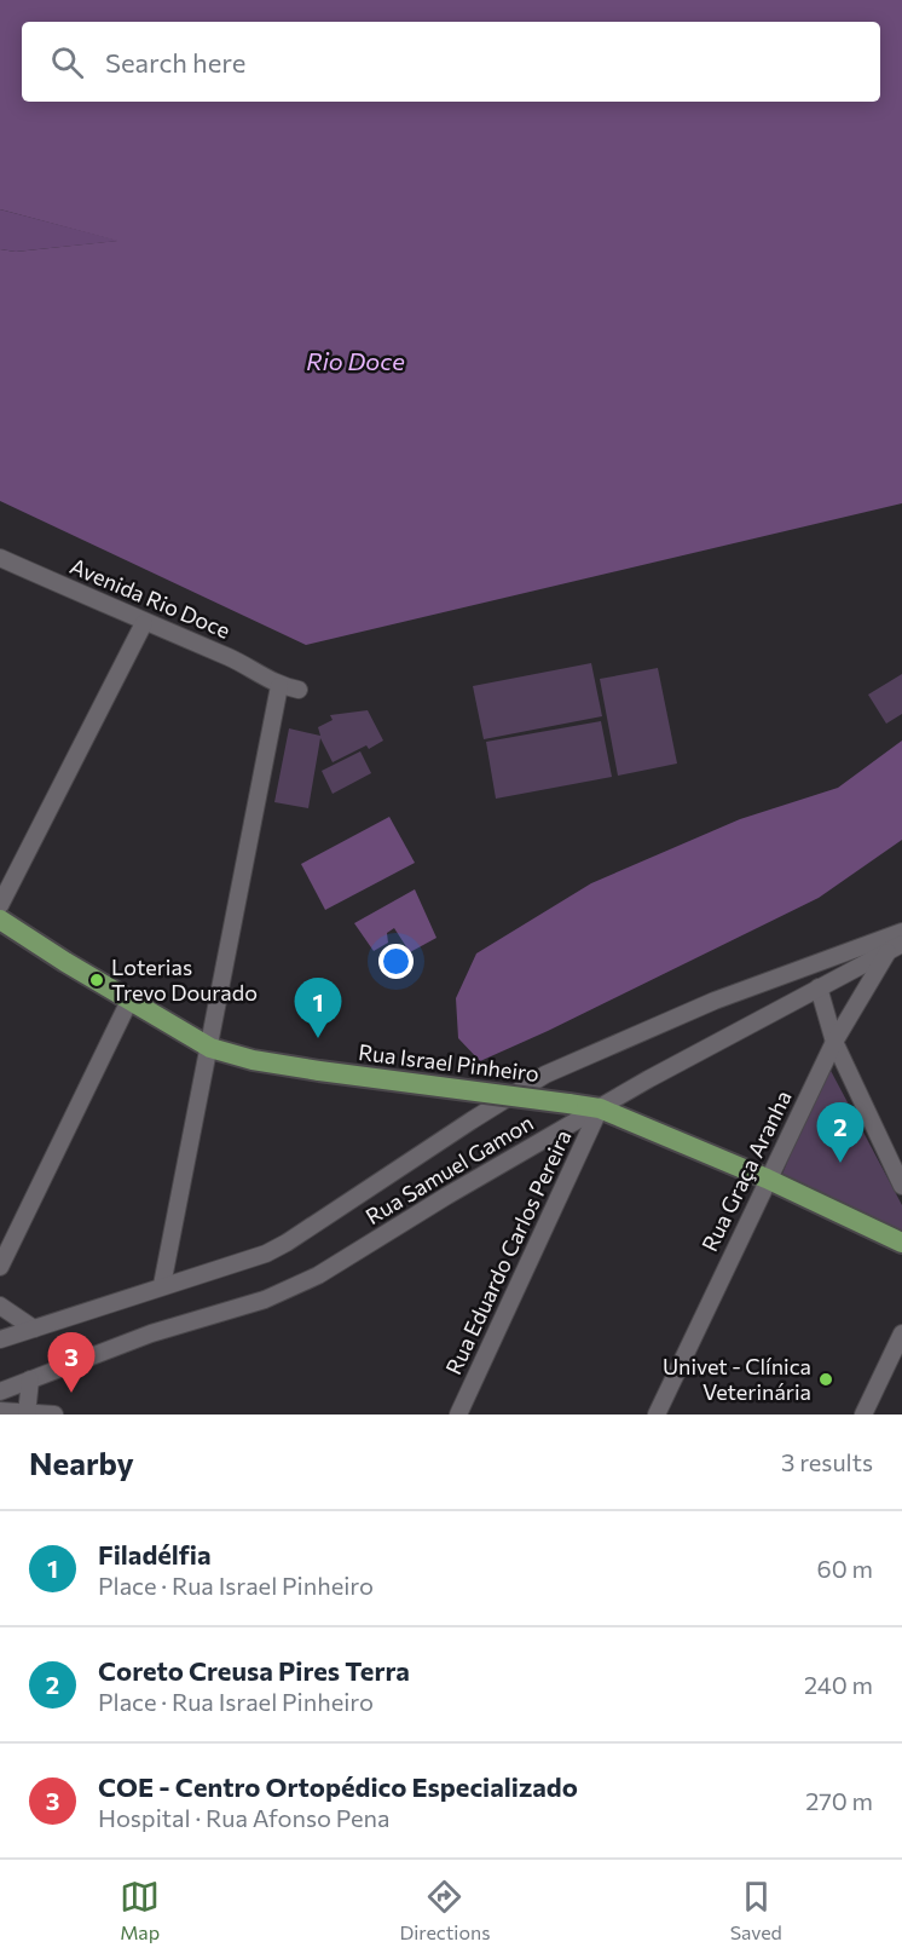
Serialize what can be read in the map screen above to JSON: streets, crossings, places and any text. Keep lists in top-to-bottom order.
{
  "streets": {
    "main road": ["Rua Israel Pinheiro"],
    "street": [
      "Avenida Rio Doce",
      "Rua Samuel Gamon",
      "Rua Graça Aranha",
      "Rua Eduardo Carlos Pereira"
    ]
  },
  "crossings": [
    ["Rua Israel Pinheiro", "Rua Samuel Gamon"],
    ["Rua Israel Pinheiro", "Rua Graça Aranha"],
    ["Rua Israel Pinheiro", "Rua Eduardo Carlos Pereira"],
    ["Rua Samuel Gamon", "Rua Graça Aranha"],
    ["Rua Samuel Gamon", "Rua Eduardo Carlos Pereira"]
  ],
  "water": ["Rio Doce"],
  "places": ["Loterias Trevo Dourado", "Univet - Clínica Veterinária"],
  "page": {
    "search": "Search here",
    "pins": ["1", "2", "3"],
    "heading": ["Nearby", "3 results"],
    "list": [
      {
        "mark": "1",
        "name": "Filadélfia",
        "note": "Place · Rua Israel Pinheiro",
        "value": "60 m"
      },
      {
        "mark": "2",
        "name": "Coreto Creusa Pires Terra",
        "note": "Place · Rua Israel Pinheiro",
        "value": "240 m"
      },
      {
        "mark": "3",
        "name": "COE - Centro Ortopédico Especializado",
        "note": "Hospital · Rua Afonso Pena",
        "value": "270 m"
      }
    ],
    "nav": ["Map", "Directions", "Saved"]
  }
}
